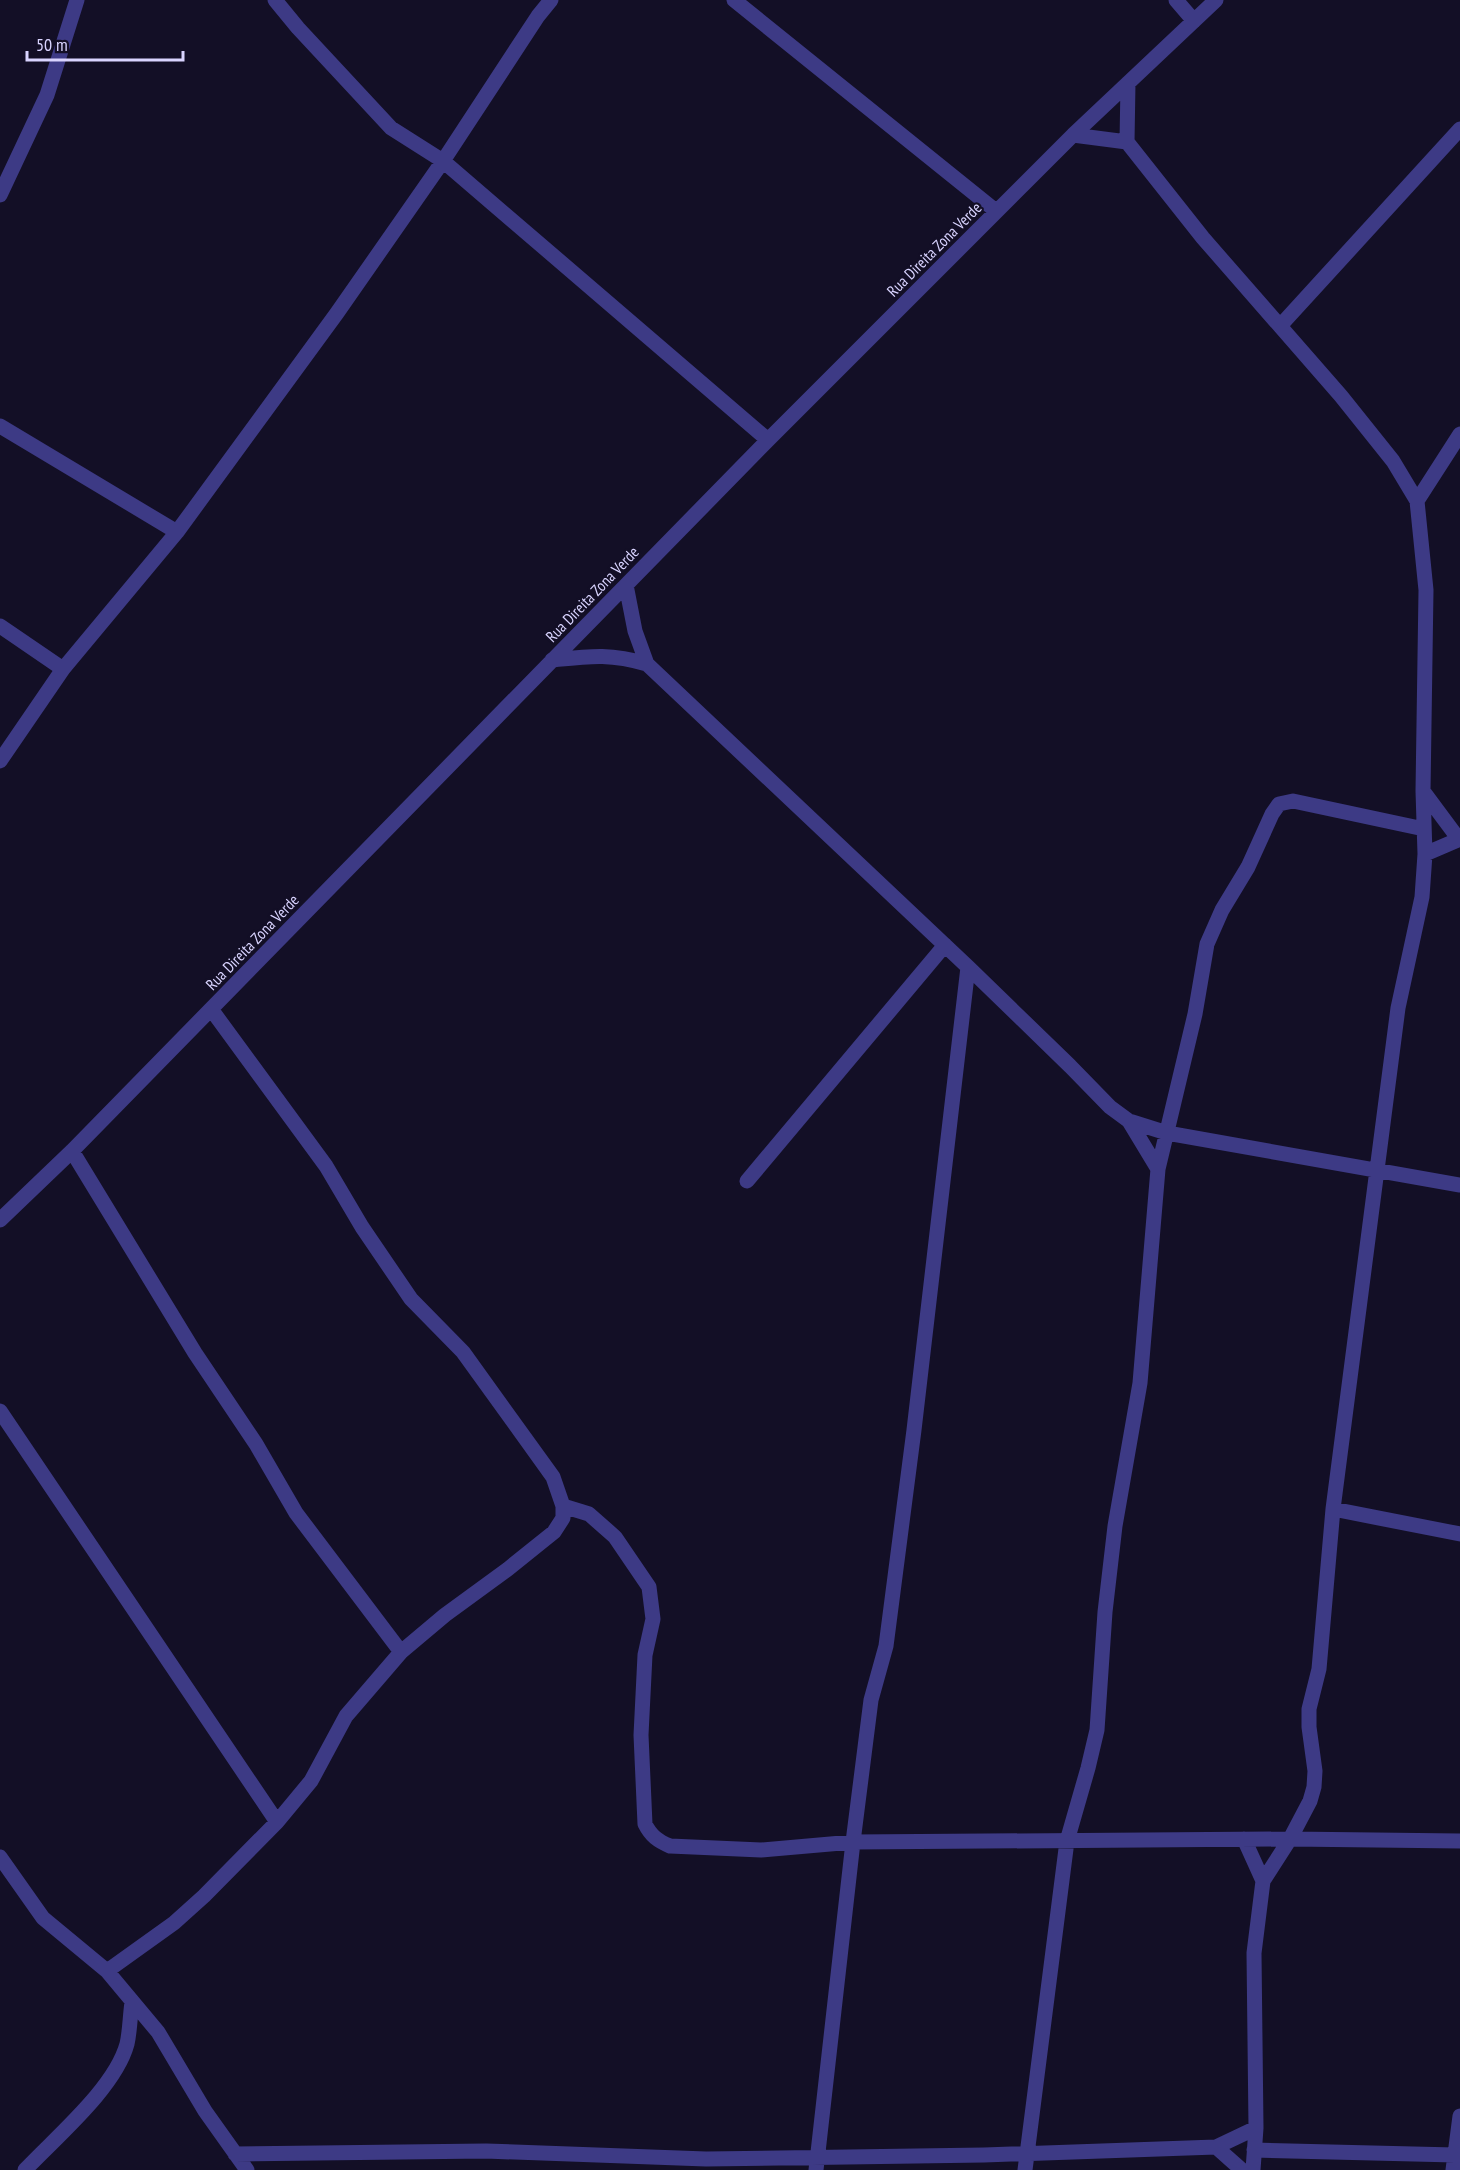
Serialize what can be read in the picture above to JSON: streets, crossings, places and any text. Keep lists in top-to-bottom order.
{
  "streets": {
    "street": ["Rua Direita Zona Verde"]
  },
  "scale_bar": "50 m"
}
